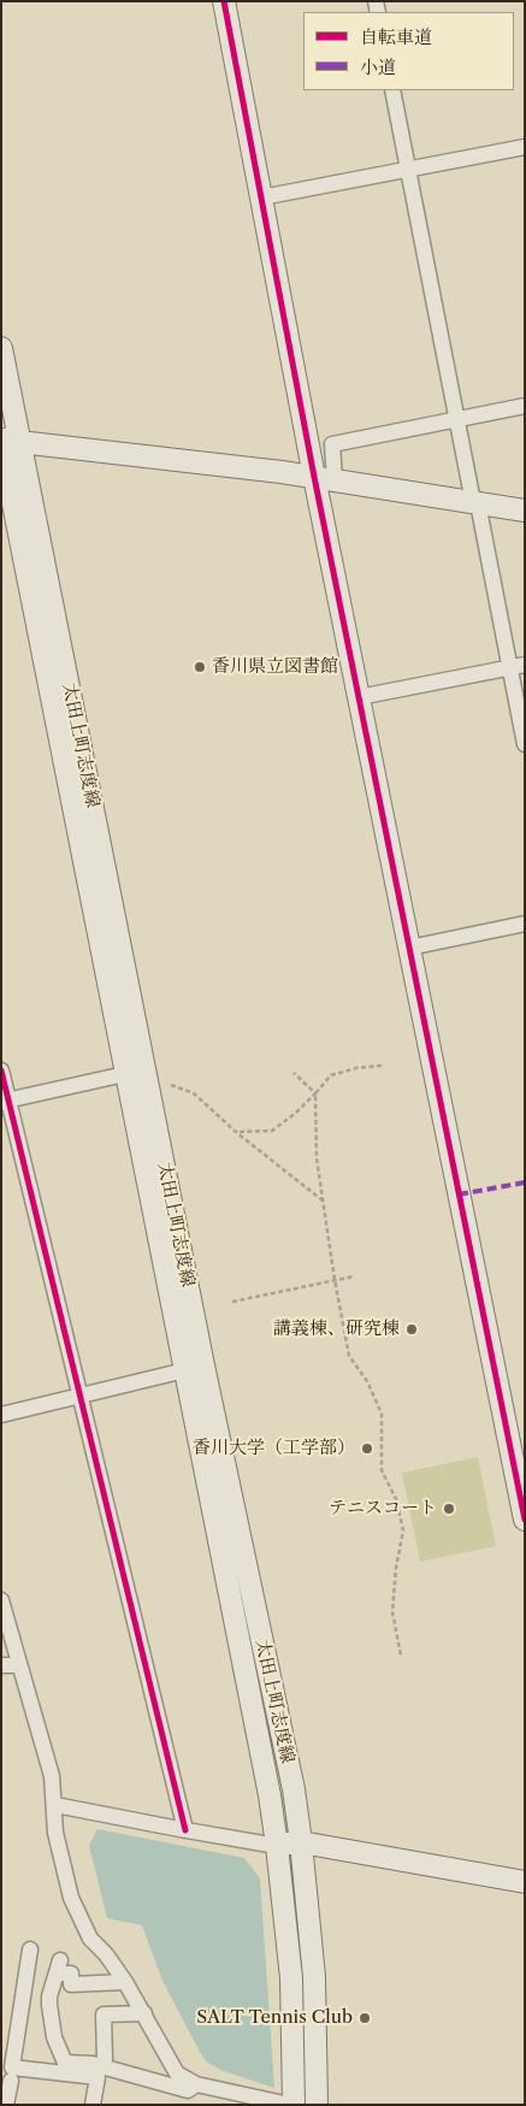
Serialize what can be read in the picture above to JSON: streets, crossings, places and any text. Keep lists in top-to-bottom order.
{
  "streets": {
    "main road": ["太田上町志度線"]
  },
  "places": [
    "香川県立図書館",
    "講義棟、研究棟",
    "香川大学（工学部）",
    "テニスコート",
    "SALT Tennis Club"
  ],
  "legend": ["自転車道", "小道"]
}
